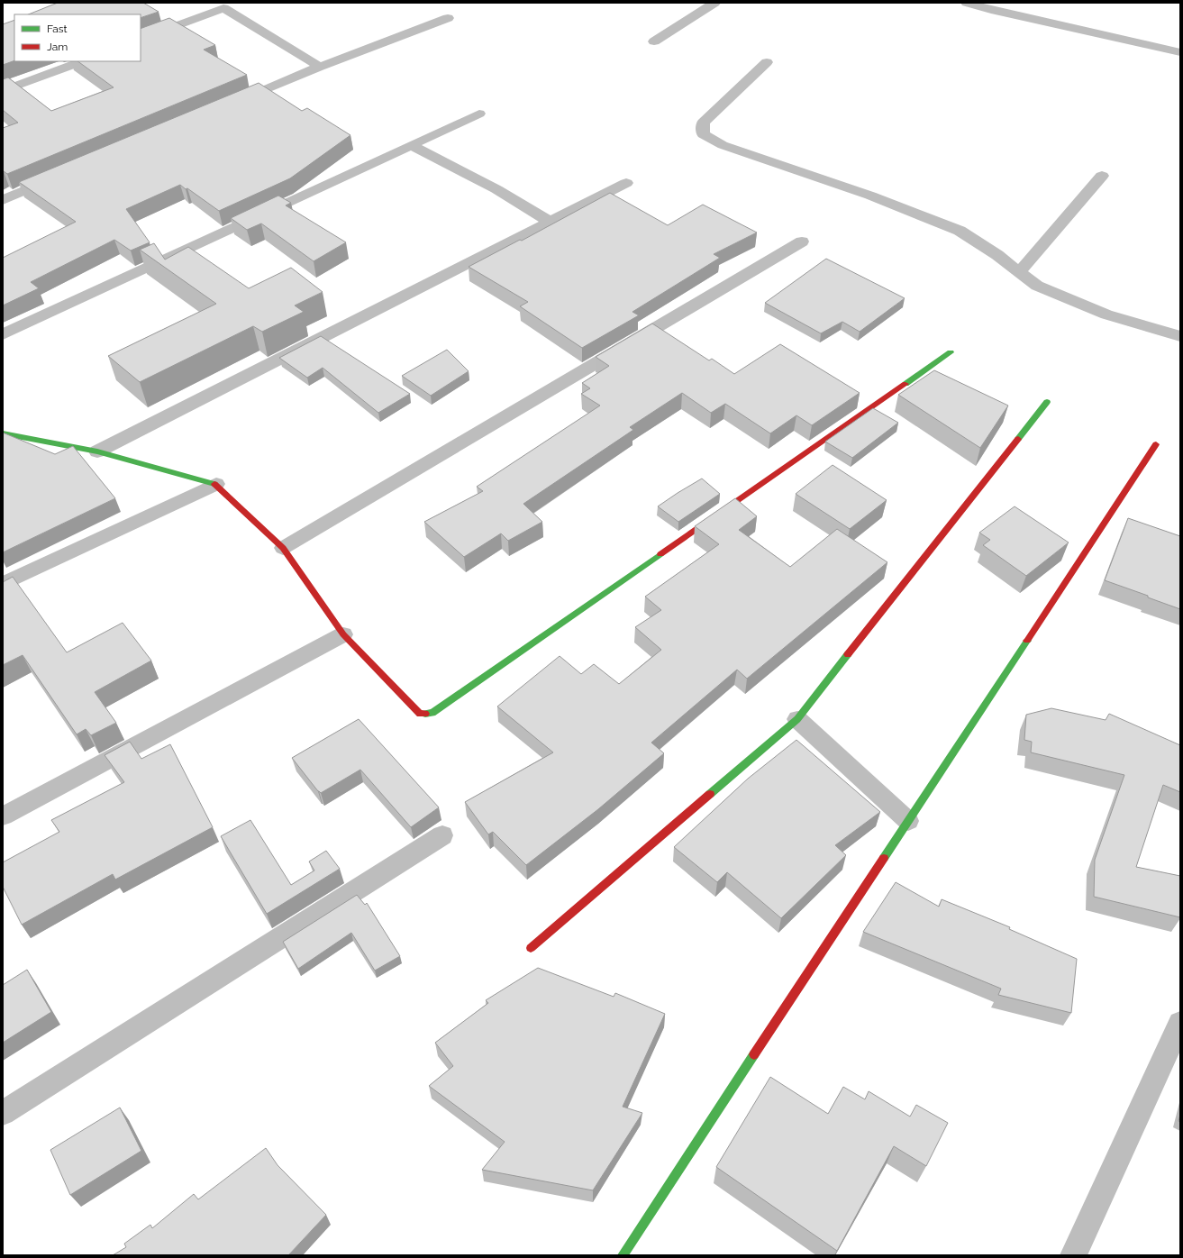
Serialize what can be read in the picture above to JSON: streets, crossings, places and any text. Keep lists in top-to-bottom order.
{
  "legend": ["Fast", "Jam"]
}
